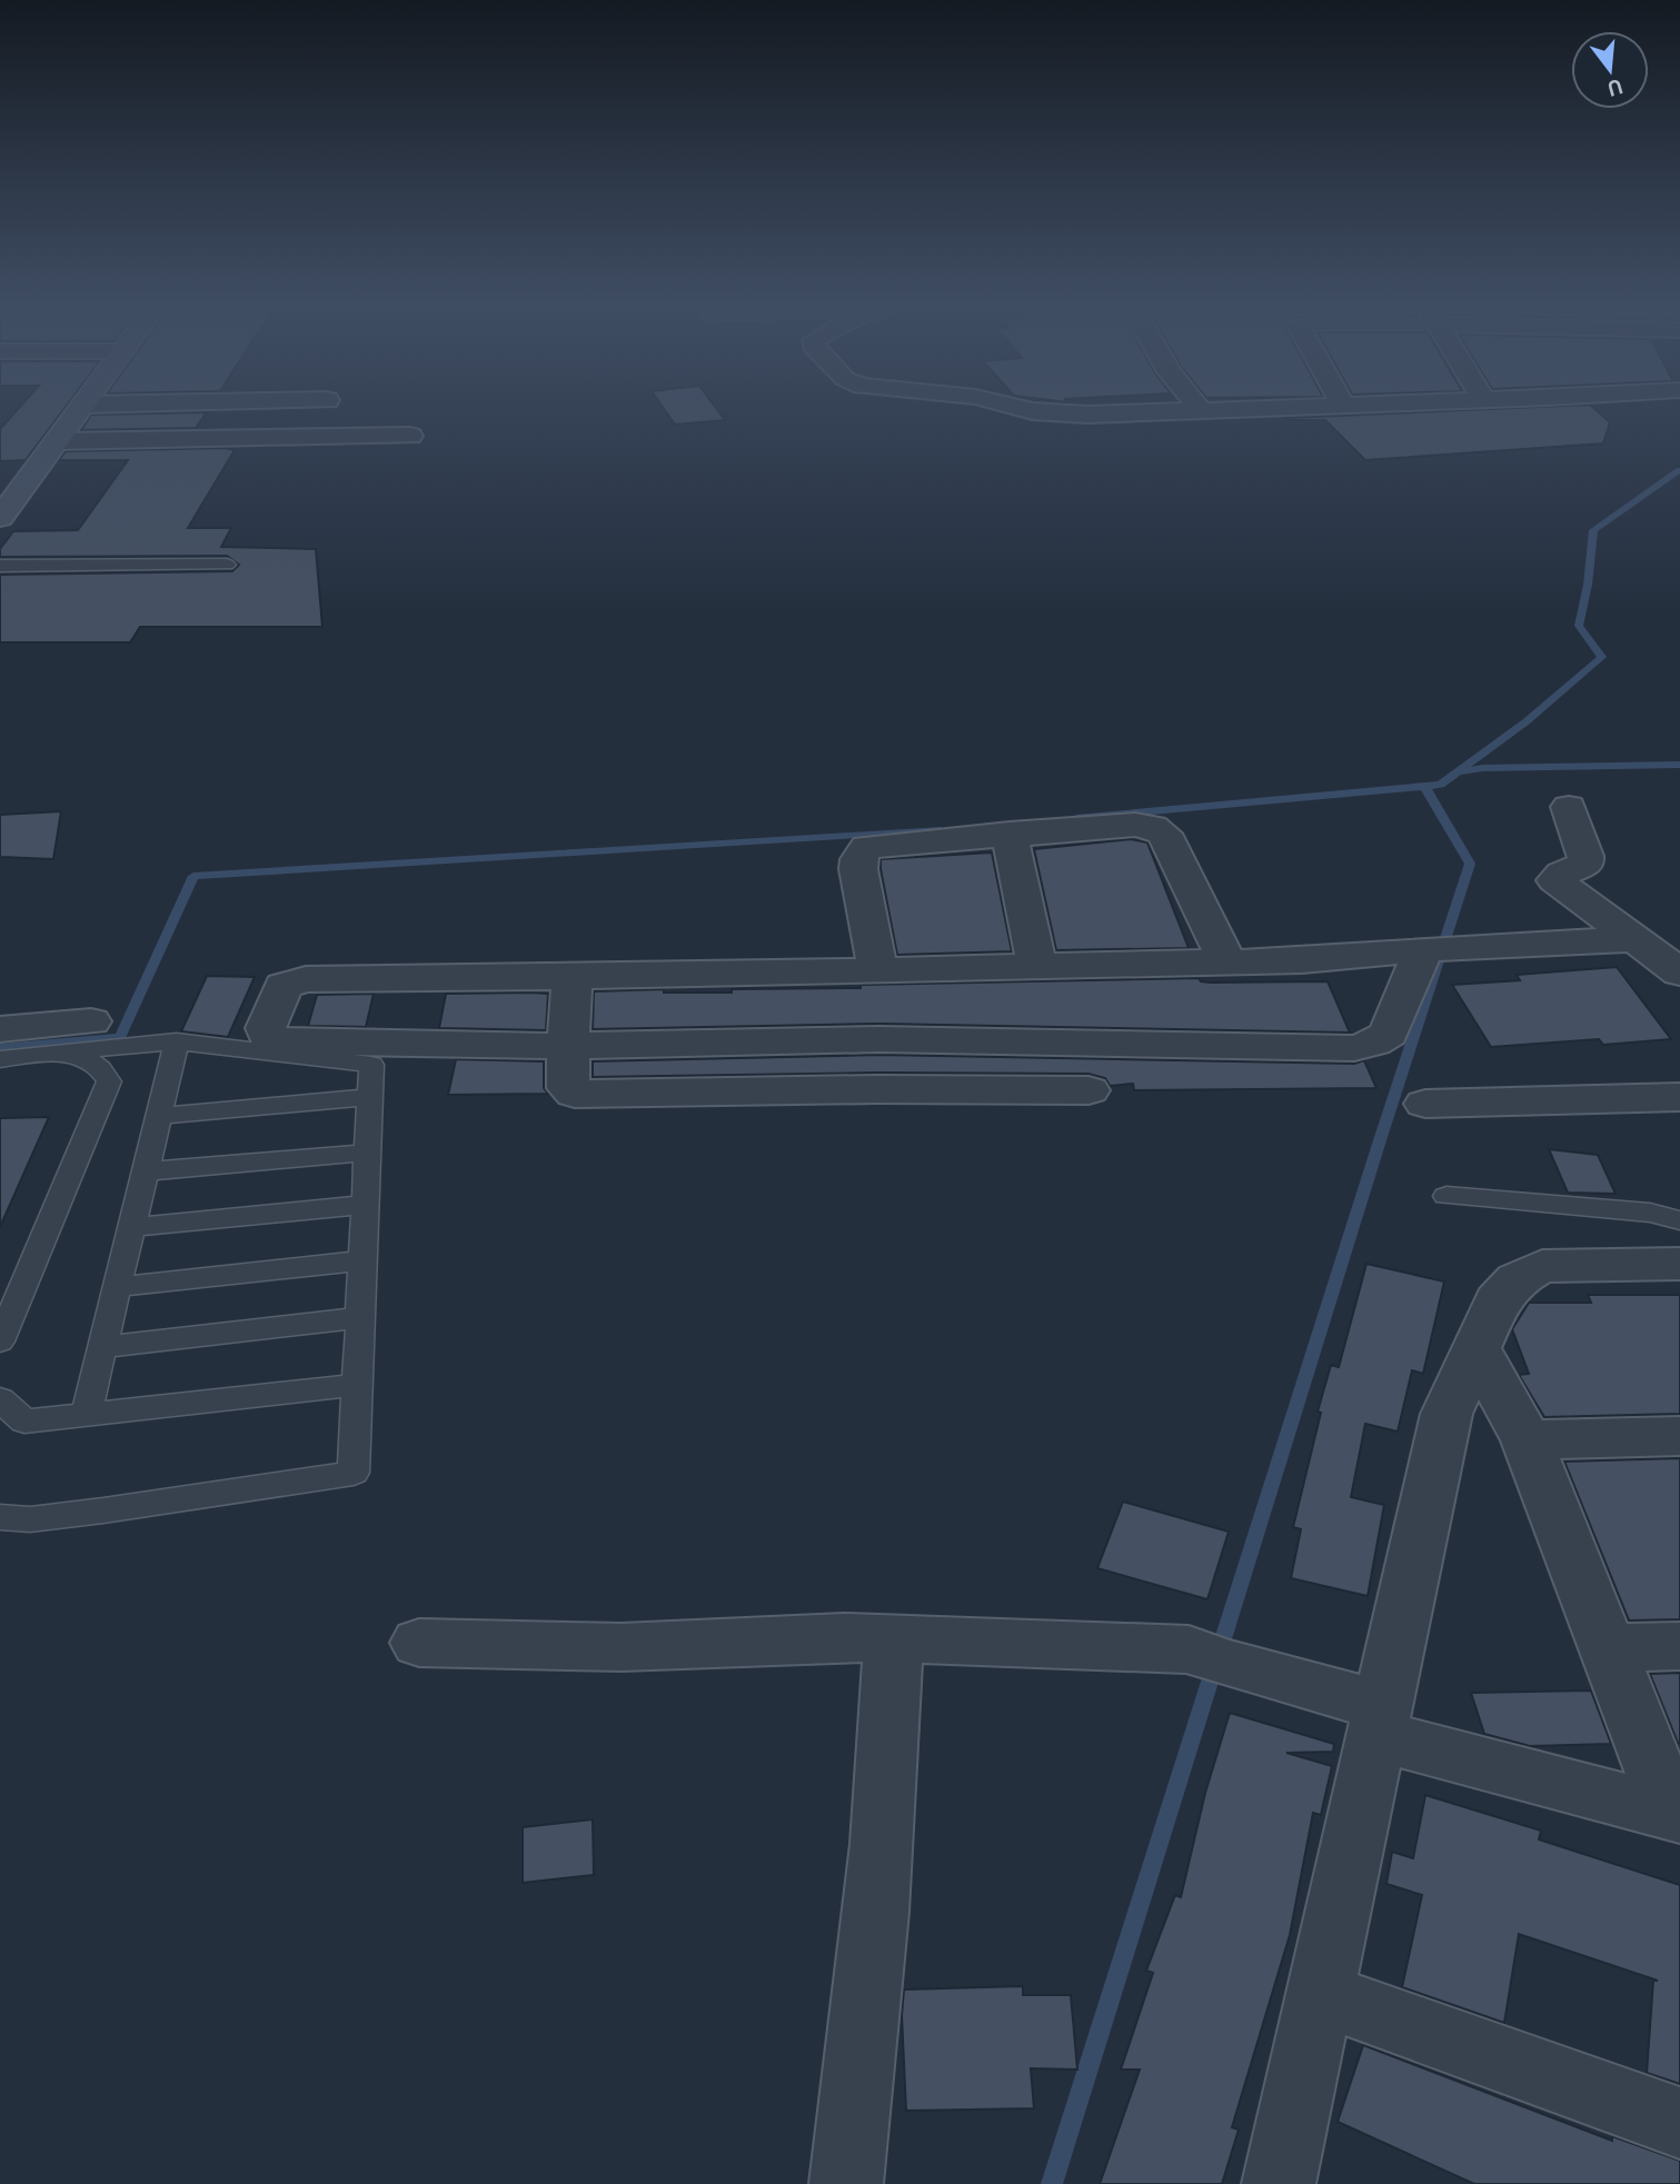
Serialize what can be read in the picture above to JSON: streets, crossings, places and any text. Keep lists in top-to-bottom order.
{
  "north": "bottom"
}
